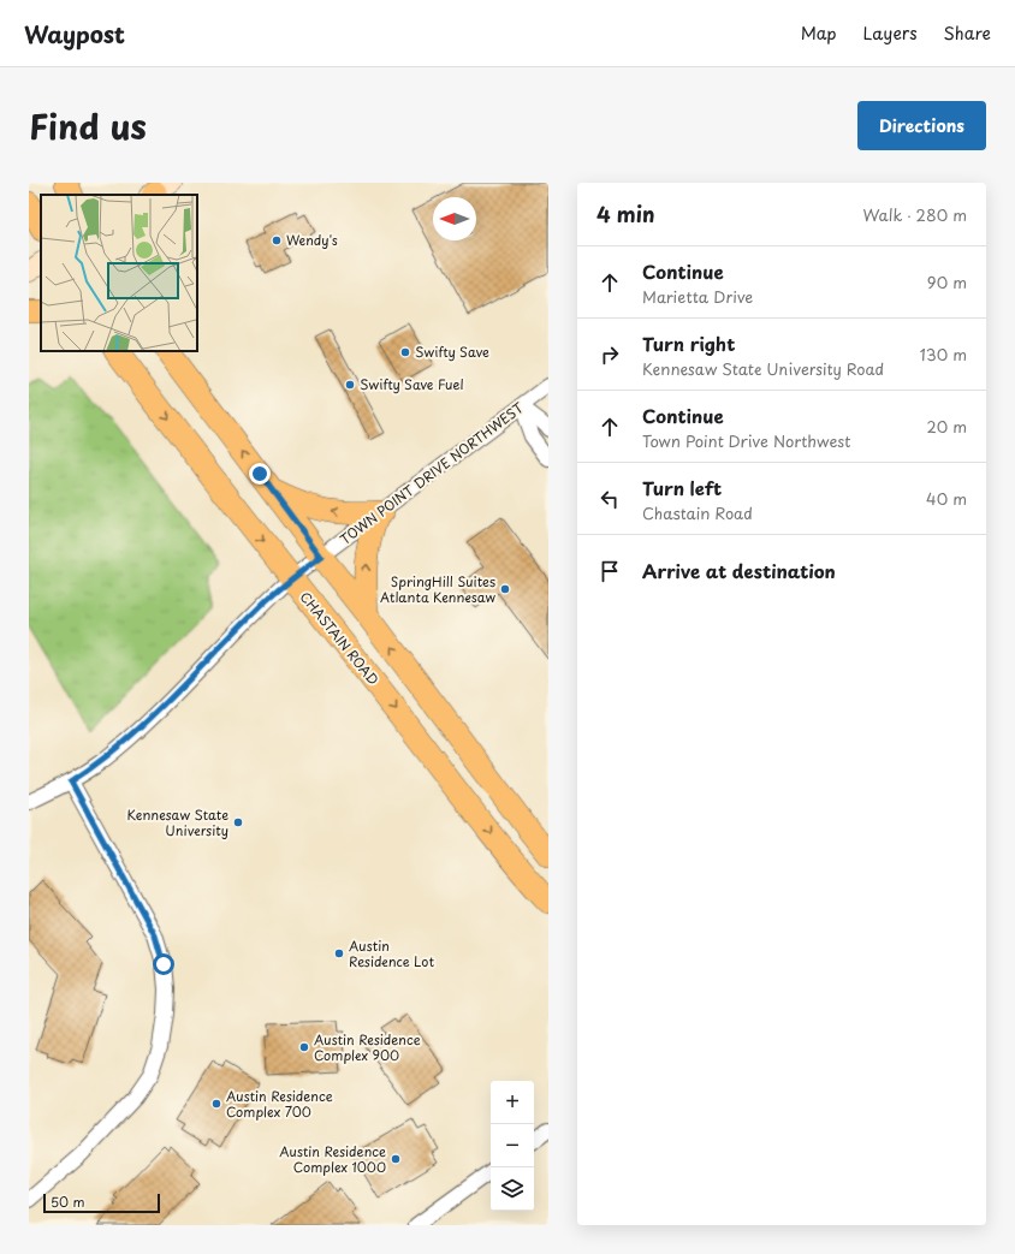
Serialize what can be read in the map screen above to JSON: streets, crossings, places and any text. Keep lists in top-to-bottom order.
{
  "streets": {
    "main road": ["CHASTAIN ROAD"],
    "street": ["TOWN POINT DRIVE NORTHWEST"]
  },
  "crossings": [
    ["TOWN POINT DRIVE NORTHWEST", "CHASTAIN ROAD"]
  ],
  "places": [
    "Wendy's",
    "Swifty Save",
    "Swifty Save Fuel",
    "SpringHill Suites Atlanta Kennesaw",
    "Kennesaw State University",
    "Austin Residence Lot",
    "Austin Residence Complex 900",
    "Austin Residence Complex 700",
    "Austin Residence Complex 1000"
  ],
  "scale_bar": "50 m",
  "north": "left",
  "page": {
    "header": "Waypost",
    "nav": ["Map", "Layers", "Share"],
    "title": "Find us",
    "buttons": "Directions",
    "heading": ["4 min", "Walk · 280 m"],
    "list": [
      ["Continue", "Marietta Drive", "90 m"],
      ["Turn right", "Kennesaw State University Road", "130 m"],
      ["Continue", "Town Point Drive Northwest", "20 m"],
      ["Turn left", "Chastain Road", "40 m"],
      "Arrive at destination"
    ],
    "map_buttons": ["+", "−"],
    "scale": "50 m"
  }
}
